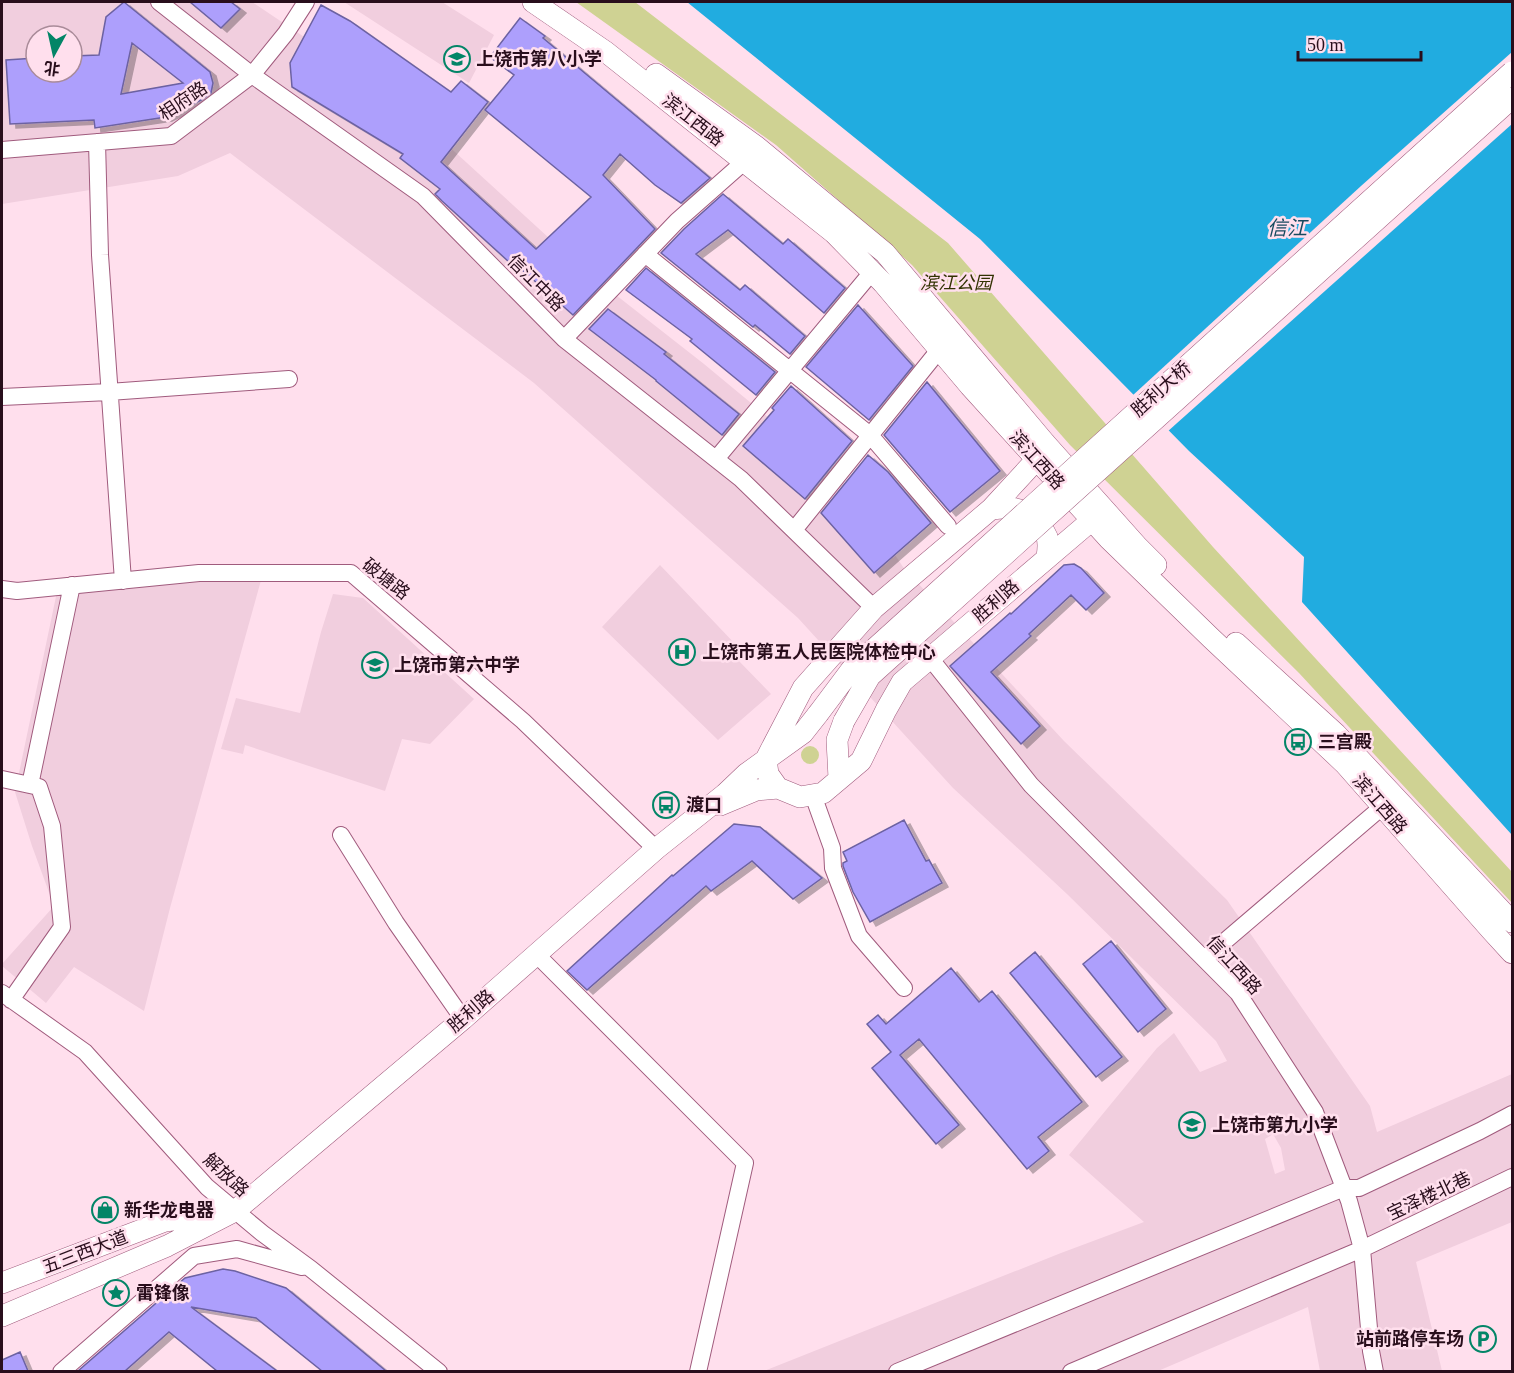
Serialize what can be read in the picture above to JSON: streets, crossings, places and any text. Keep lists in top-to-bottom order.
{
  "streets": {
    "main road": [
      "滨江西路",
      "胜利大桥",
      "胜利路",
      "五三西大道"
    ],
    "street": [
      "相府路",
      "信江中路",
      "破塘路",
      "信江西路",
      "解放路",
      "宝泽楼北巷"
    ]
  },
  "crossings": [
    ["相府路", "信江中路"],
    ["滨江西路", "胜利路"],
    ["胜利大桥", "胜利路"],
    ["破塘路", "胜利路"],
    ["胜利路", "信江西路"],
    ["胜利路", "解放路"],
    ["胜利路", "五三西大道"],
    ["信江西路", "宝泽楼北巷"],
    ["解放路", "五三西大道"]
  ],
  "water": ["信江"],
  "parks": ["滨江公园"],
  "places": {
    "school or university": ["上饶市第八小学", "上饶市第六中学", "上饶市第九小学"],
    "hospital": ["上饶市第五人民医院体检中心"],
    "bus stop": ["三宫殿", "渡口"],
    "shop": ["新华龙电器"],
    "place": ["雷锋像"],
    "parking": ["站前路停车场"]
  },
  "scale_bar": "50 m",
  "north": "bottom"
}
